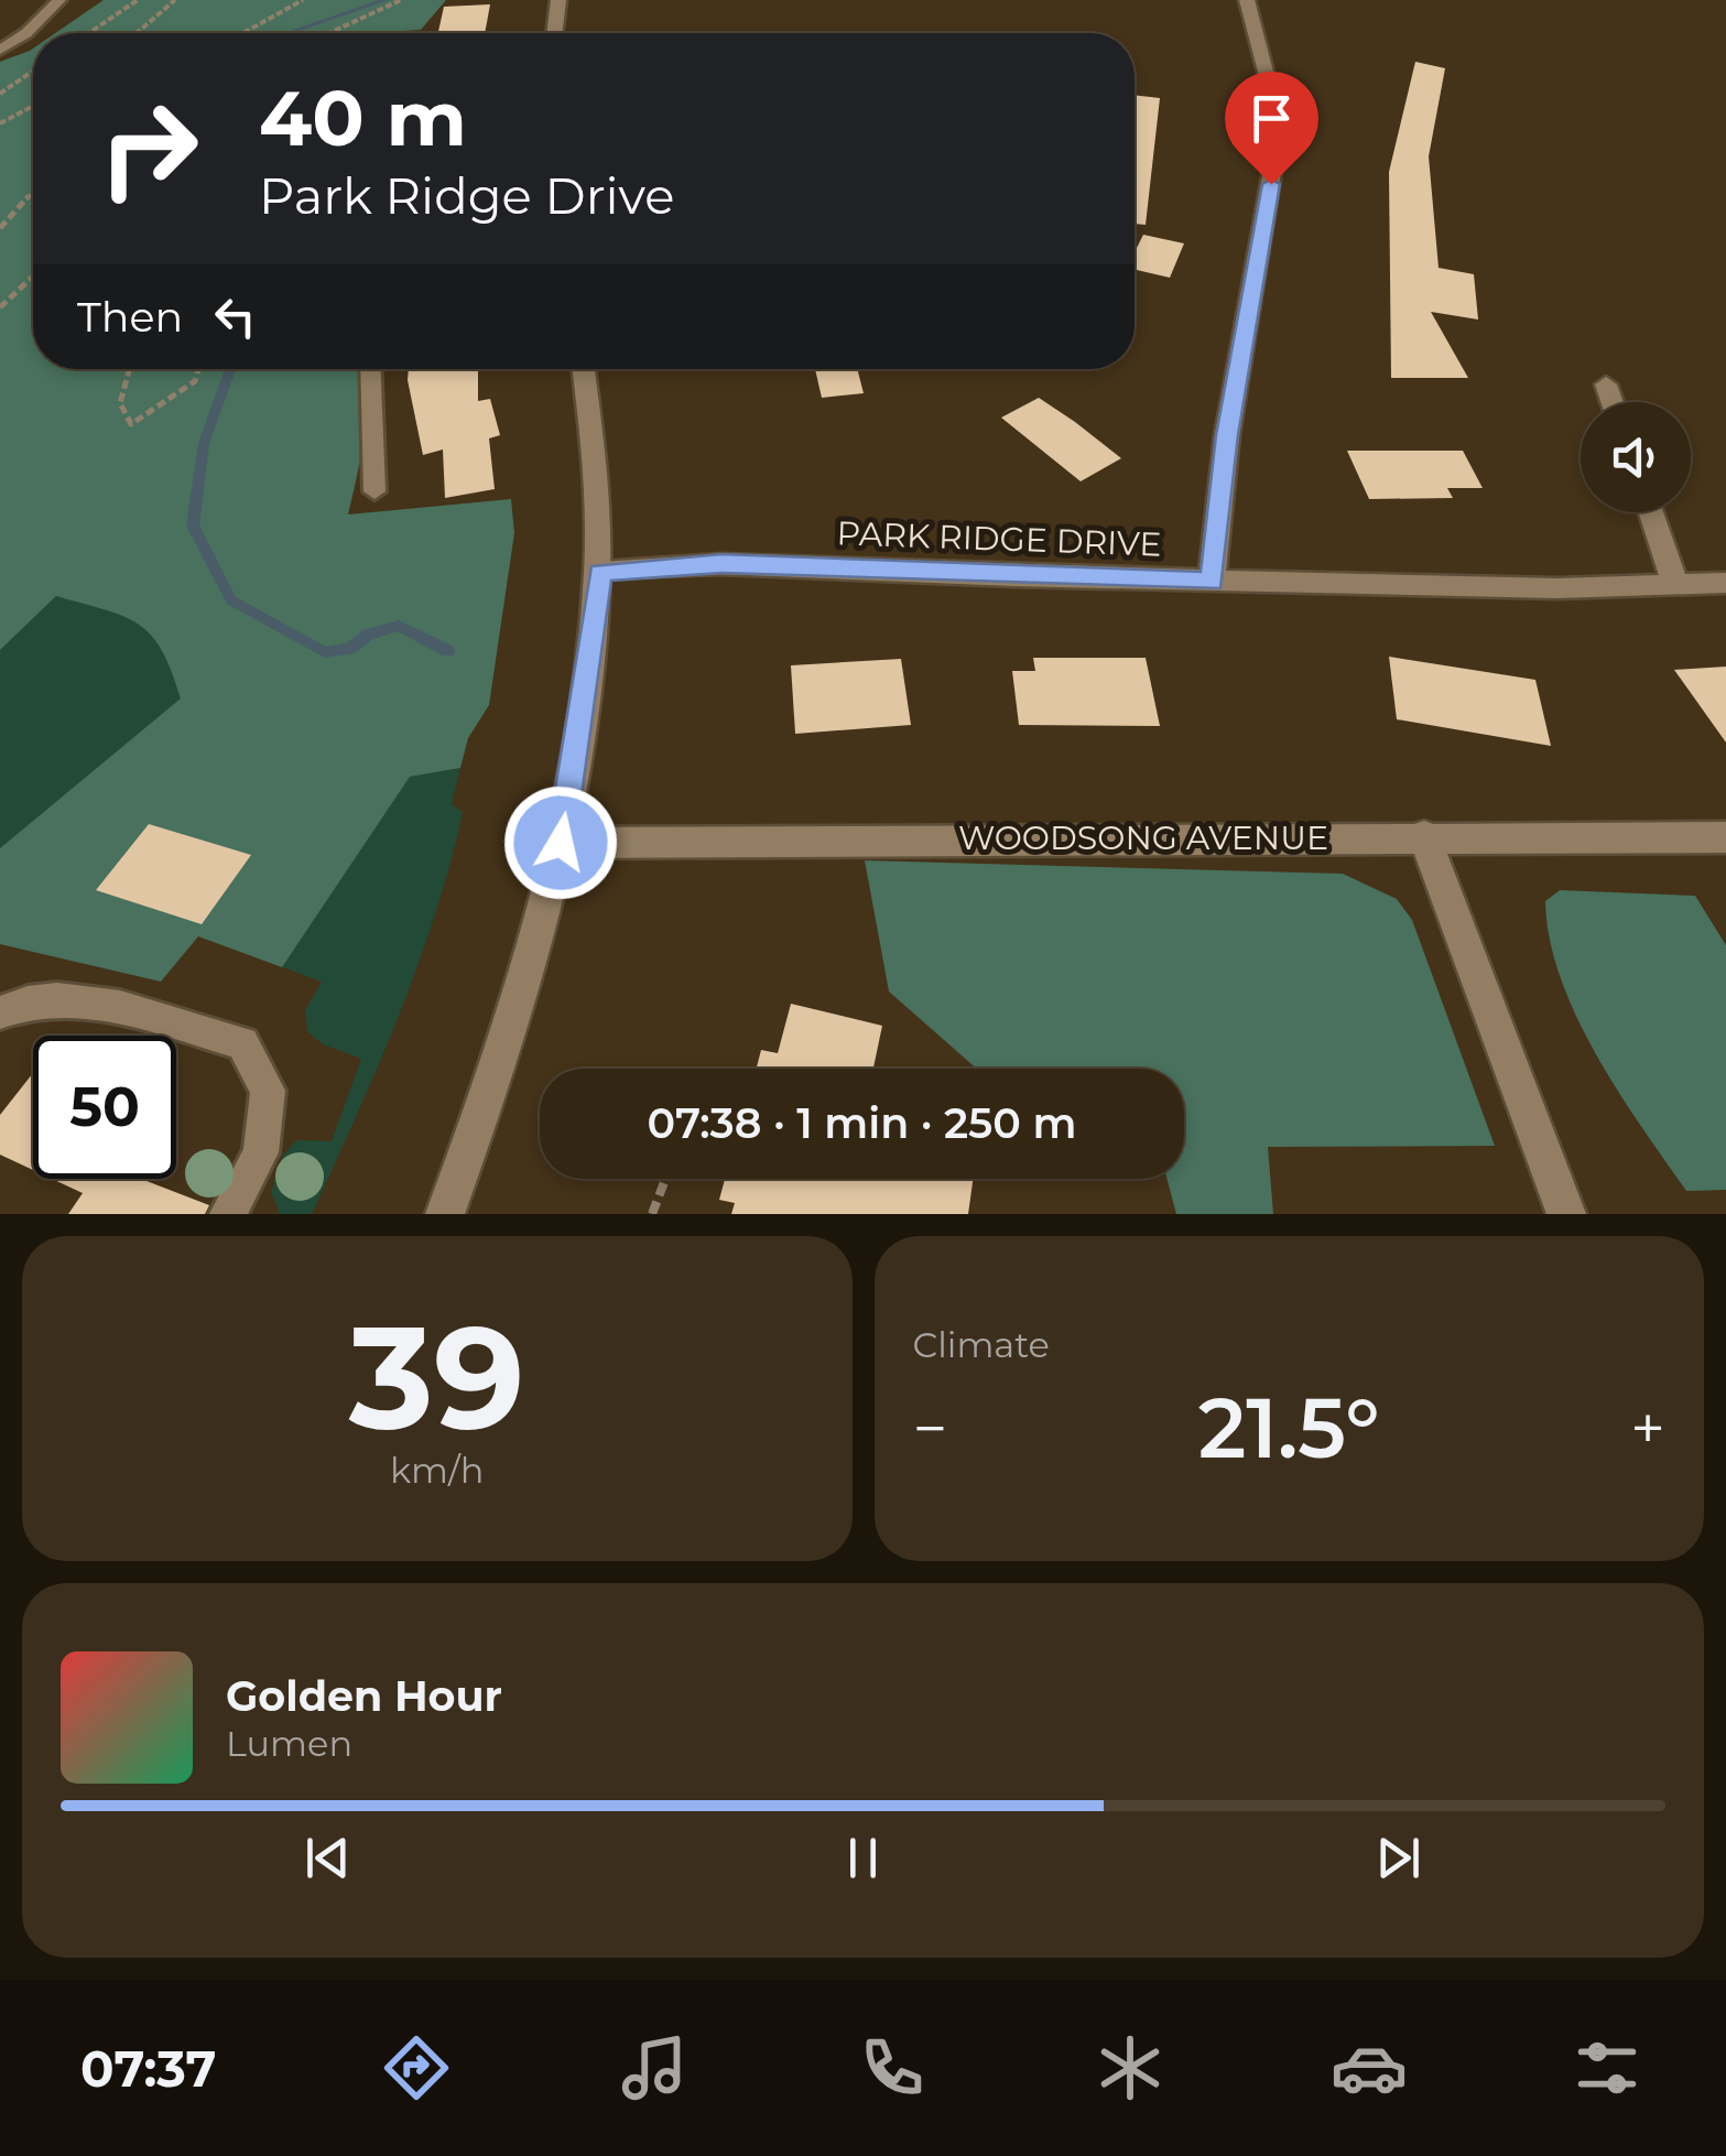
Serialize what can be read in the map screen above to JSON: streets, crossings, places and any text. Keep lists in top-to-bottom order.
{
  "streets": {
    "street": ["PARK RIDGE DRIVE", "WOODSONG AVENUE"]
  },
  "page": {
    "turn": ["40 m", "Park Ridge Drive"],
    "then": "Then",
    "limit": "50",
    "trip": "07:38 · 1 min · 250 m",
    "tile": [
      ["39", "km/h"],
      "Climate"
    ],
    "heat": ["−", "21.5°", "+"],
    "song": ["Golden Hour", "Lumen"],
    "tabs": "07:37"
  }
}
